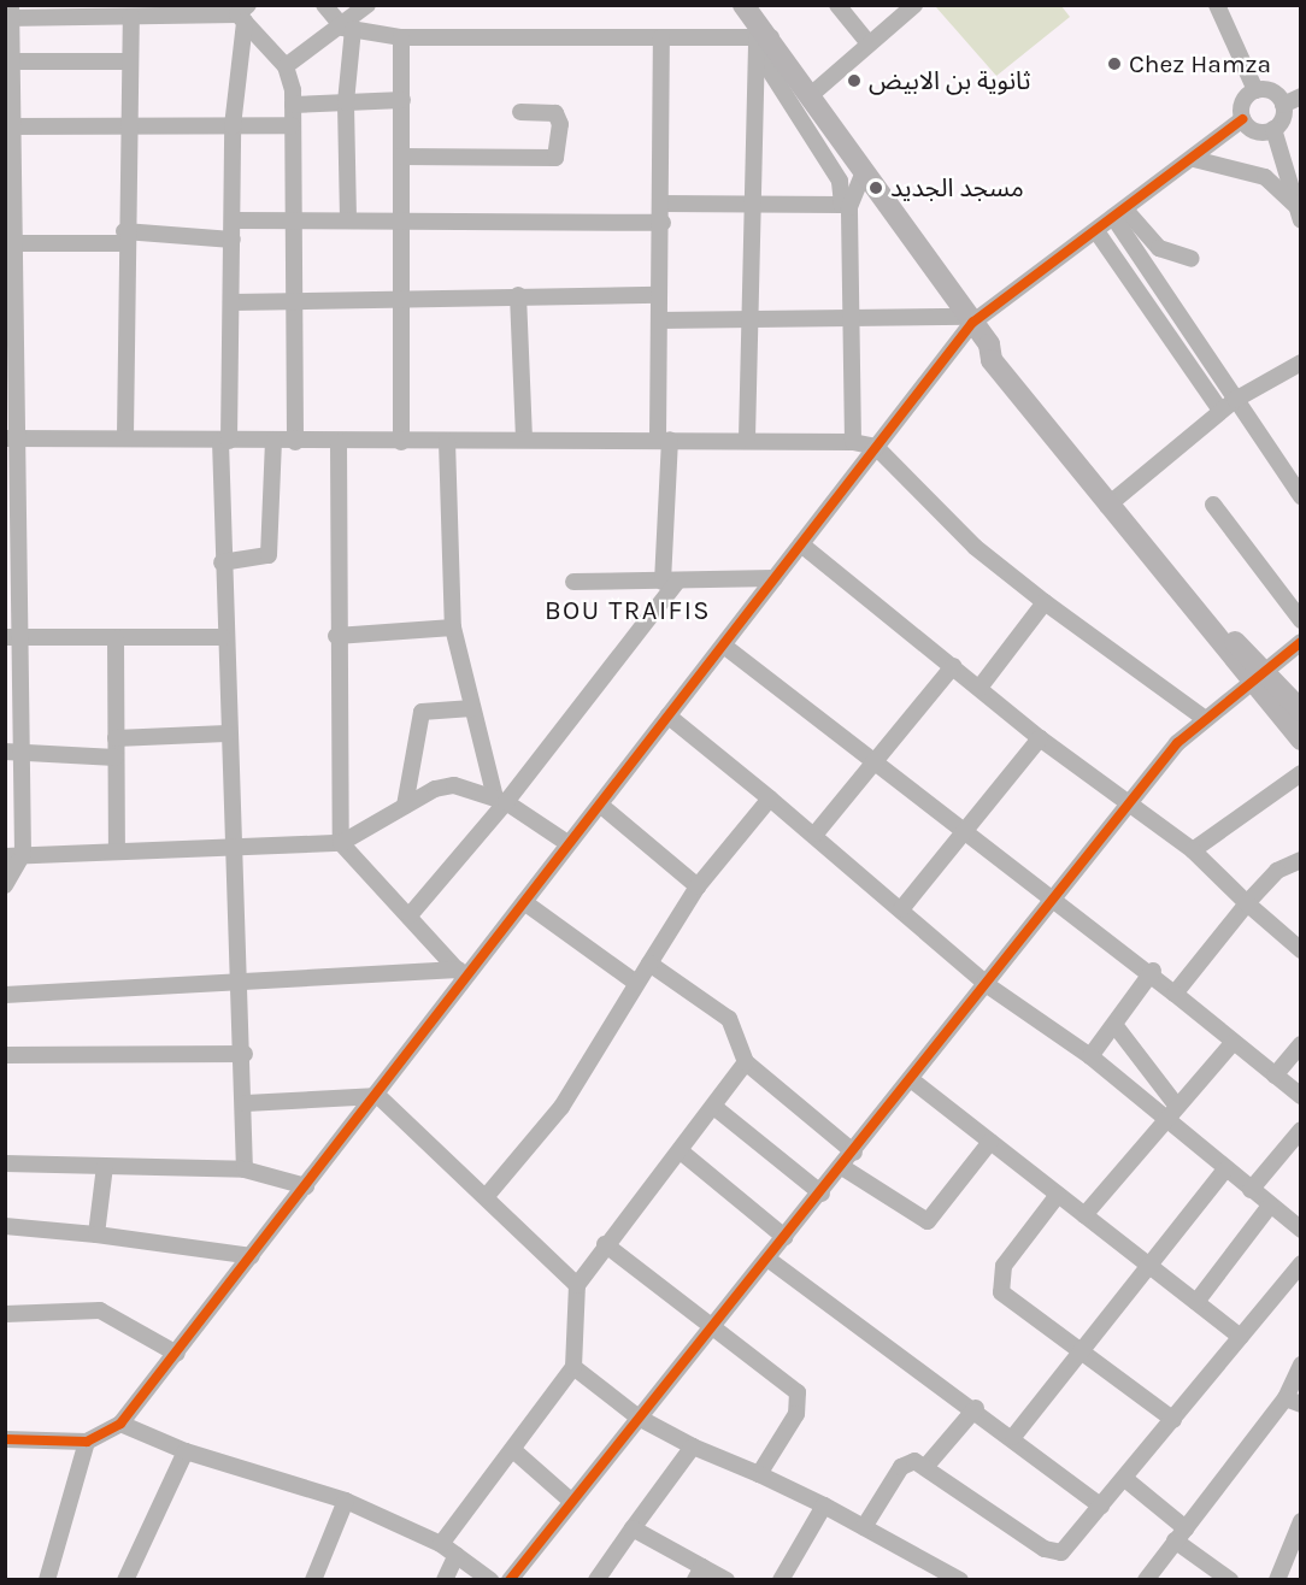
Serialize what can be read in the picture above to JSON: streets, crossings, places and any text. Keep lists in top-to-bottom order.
{
  "districts": ["BOU TRAIFIS"],
  "places": ["Chez Hamza", "ثانوية بن الابيض", "مسجد الجديد"]
}
